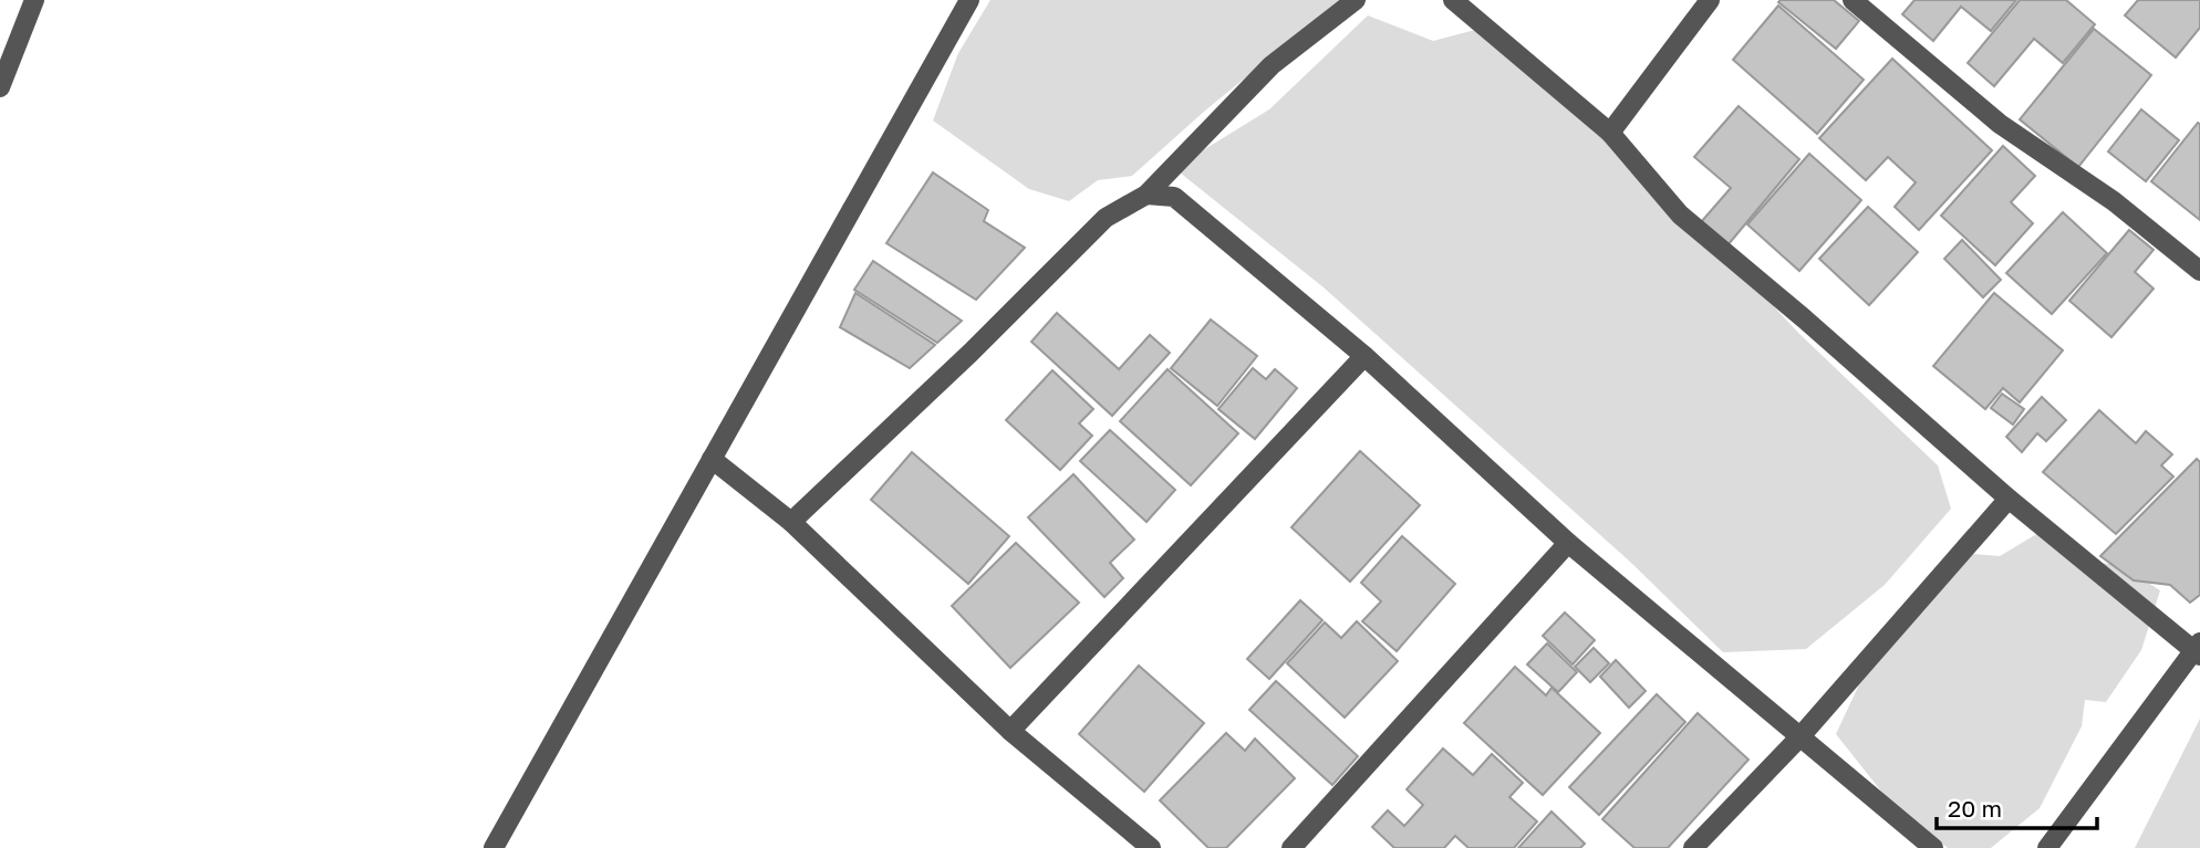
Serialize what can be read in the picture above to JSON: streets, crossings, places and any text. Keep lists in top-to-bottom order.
{
  "scale_bar": "20 m"
}
